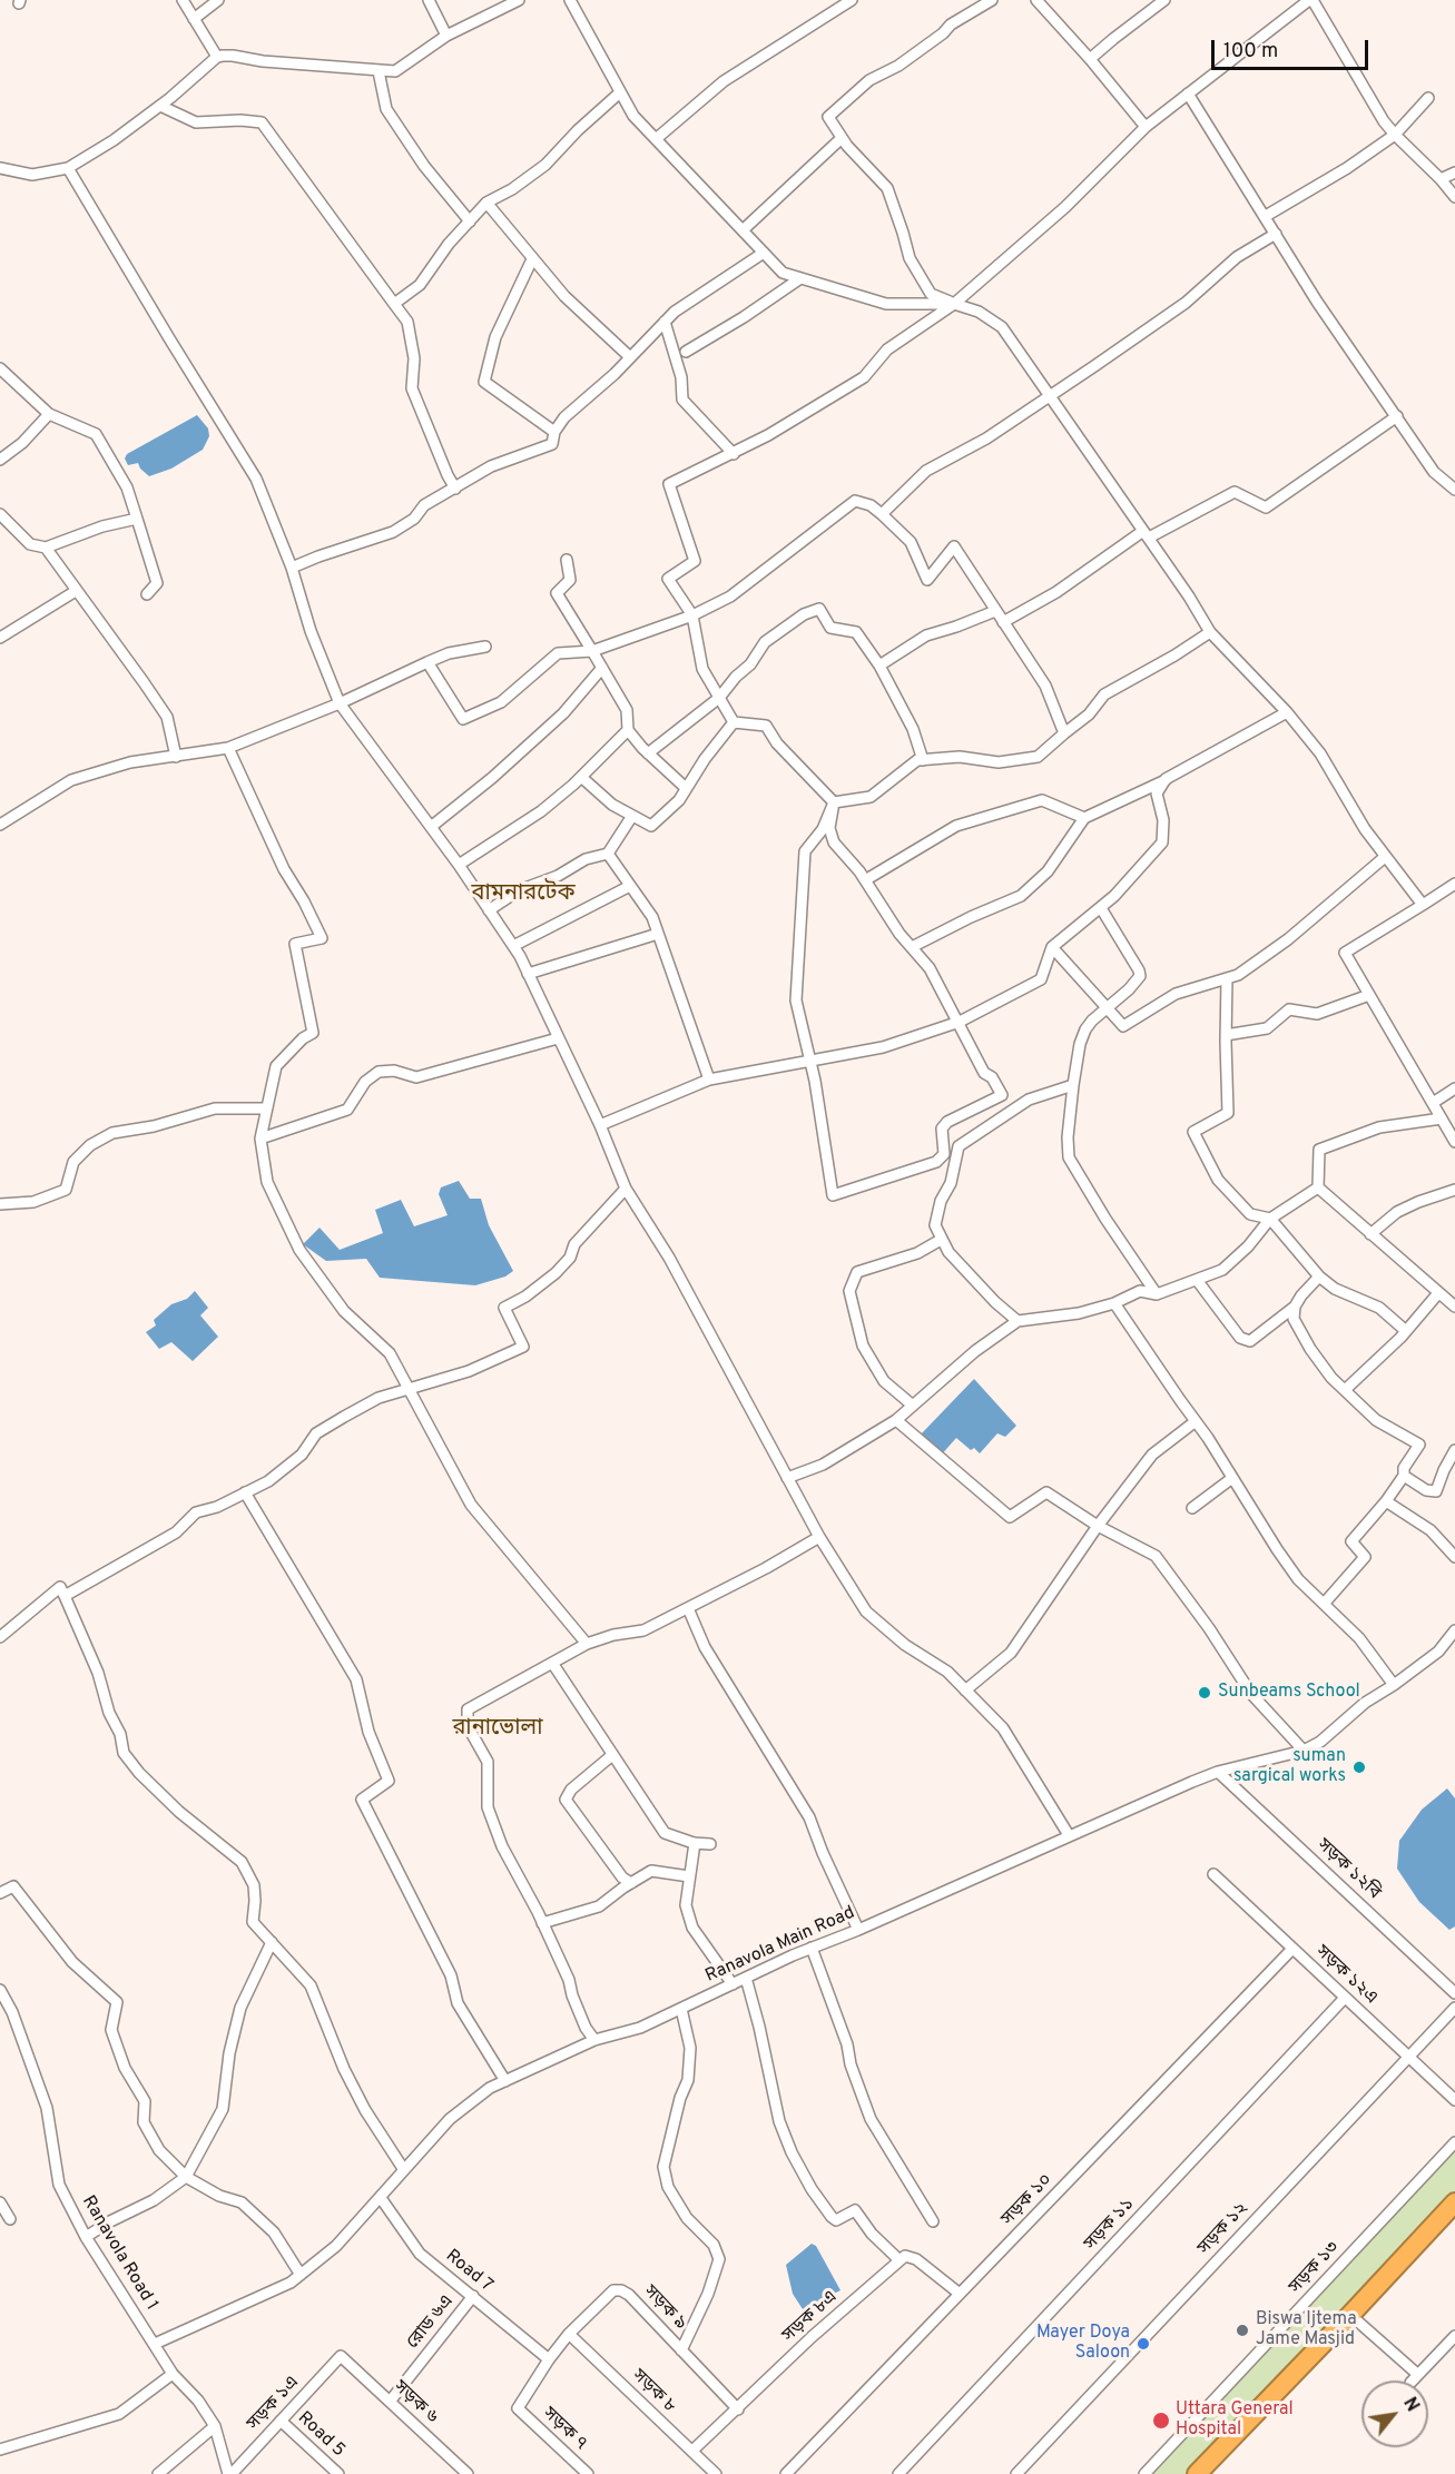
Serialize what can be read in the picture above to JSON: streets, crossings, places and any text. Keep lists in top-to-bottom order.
{
  "streets": {
    "street": [
      "সড়ক ১২বি",
      "Ranavola Main Road",
      "সড়ক ১২এ",
      "সড়ক ১০",
      "সড়ক ১১",
      "সড়ক ১২",
      "Ranavola Road 1",
      "সড়ক ১৩",
      "Road 7",
      "সড়ক ৯",
      "সড়ক ৮এ",
      "রোড ৬এ",
      "সড়ক ৮",
      "সড়ক ৬",
      "সড়ক ১এ",
      "সড়ক ৭",
      "Road 5"
    ]
  },
  "crossings": [
    ["সড়ক ১২বি", "Ranavola Main Road"],
    ["Ranavola Main Road", "Ranavola Road 1"],
    ["Ranavola Main Road", "Road 7"],
    ["সড়ক ১২এ", "সড়ক ১০"],
    ["সড়ক ১২এ", "সড়ক ১১"],
    ["সড়ক ১২এ", "সড়ক ১২"],
    ["Ranavola Road 1", "সড়ক ১এ"],
    ["Road 7", "সড়ক ৯"],
    ["Road 7", "রোড ৬এ"],
    ["সড়ক ৯", "সড়ক ৮এ"],
    ["সড়ক ৯", "সড়ক ৮"],
    ["সড়ক ৯", "সড়ক ৭"],
    ["সড়ক ৮এ", "সড়ক ৮"],
    ["রোড ৬এ", "সড়ক ৬"],
    ["সড়ক ৬", "সড়ক ১এ"],
    ["সড়ক ১এ", "Road 5"]
  ],
  "districts": ["বামনারটেক", "রানাভোলা"],
  "places": [
    "Sunbeams School",
    "suman sargical works",
    "Biswa Ijtema Jame Masjid",
    "Mayer Doya Saloon",
    "Uttara General Hospital"
  ],
  "scale_bar": "100 m",
  "north": "top right"
}
